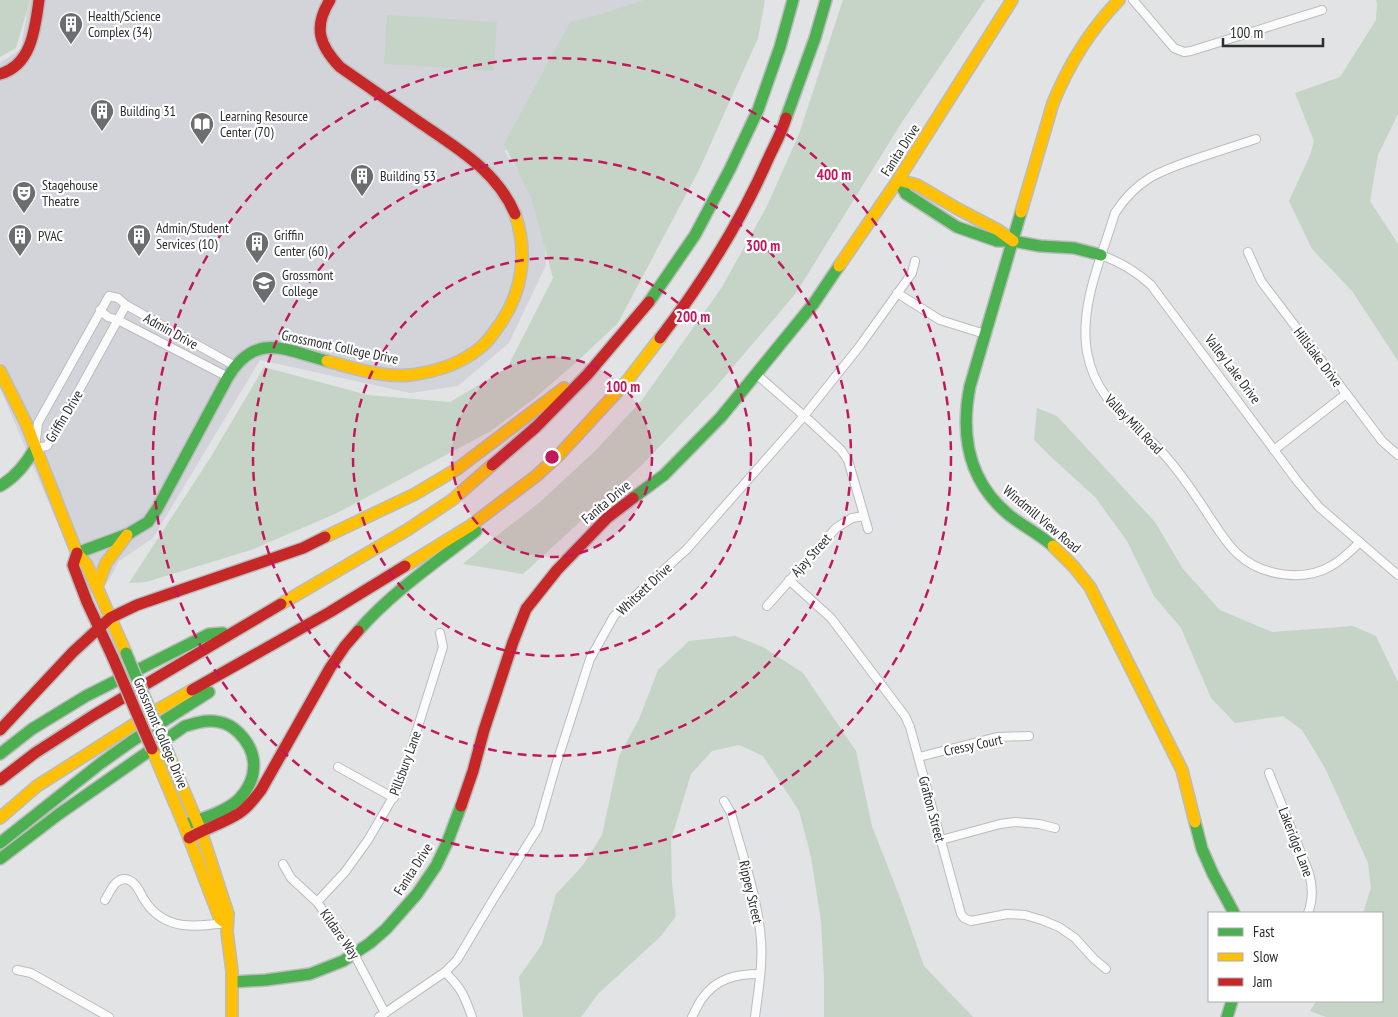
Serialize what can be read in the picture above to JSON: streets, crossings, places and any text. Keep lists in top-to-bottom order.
{
  "streets": {
    "main road": [
      "Fanita Drive",
      "Grossmont College Drive",
      "Valley Lake Drive",
      "Windmill View Road"
    ],
    "street": [
      "Admin Drive",
      "Hillslake Drive",
      "Griffin Drive",
      "Valley Mill Road",
      "Ajay Street",
      "Whitsett Drive",
      "Cressy Court",
      "Pillsbury Lane",
      "Grafton Street",
      "Lakeridge Lane",
      "Rippey Street",
      "Kildare Way"
    ]
  },
  "crossings": [
    ["Fanita Drive", "Grossmont College Drive"],
    ["Fanita Drive", "Valley Lake Drive"],
    ["Fanita Drive", "Kildare Way"],
    ["Admin Drive", "Grossmont College Drive"],
    ["Admin Drive", "Griffin Drive"],
    ["Grossmont College Drive", "Griffin Drive"],
    ["Valley Lake Drive", "Valley Mill Road"],
    ["Valley Lake Drive", "Windmill View Road"],
    ["Ajay Street", "Grafton Street"],
    ["Whitsett Drive", "Kildare Way"],
    ["Cressy Court", "Grafton Street"],
    ["Pillsbury Lane", "Kildare Way"]
  ],
  "places": {
    "building": [
      "Health/Science Complex (34)",
      "Building 31",
      "Building 53",
      "PVAC",
      "Admin/Student Services (10)",
      "Griffin Center (60)"
    ],
    "library": ["Learning Resource Center (70)"],
    "theatre": ["Stagehouse Theatre"],
    "school or university": ["Grossmont College"]
  },
  "legend": ["Fast", "Slow", "Jam"],
  "scale_bar": "100 m",
  "rings": [
    "400 m",
    "300 m",
    "200 m",
    "100 m"
  ]
}
